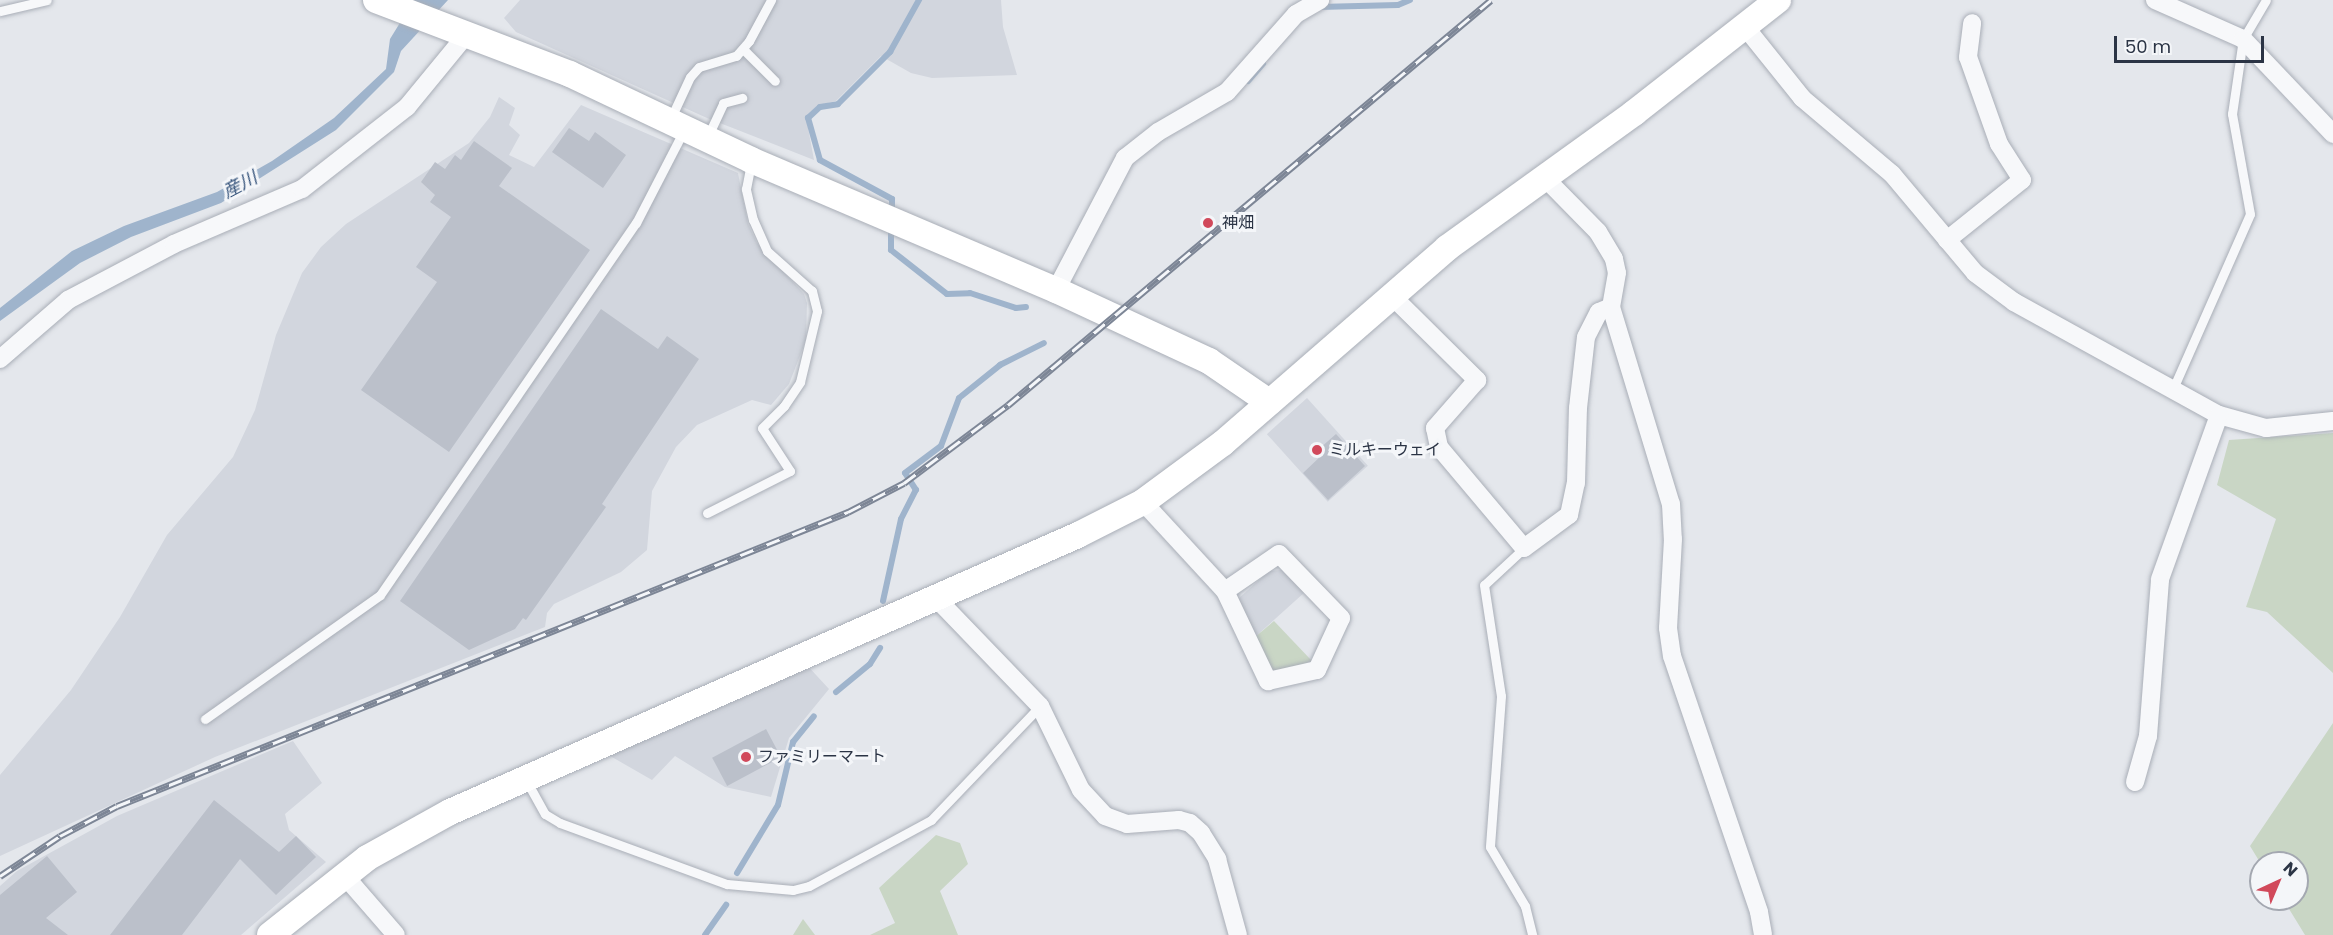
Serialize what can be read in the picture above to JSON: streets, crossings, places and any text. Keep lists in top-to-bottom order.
{
  "water": ["産川"],
  "places": ["神畑", "ミルキーウェイ", "ファミリーマート"],
  "scale_bar": "50 m",
  "north": "top right"
}
